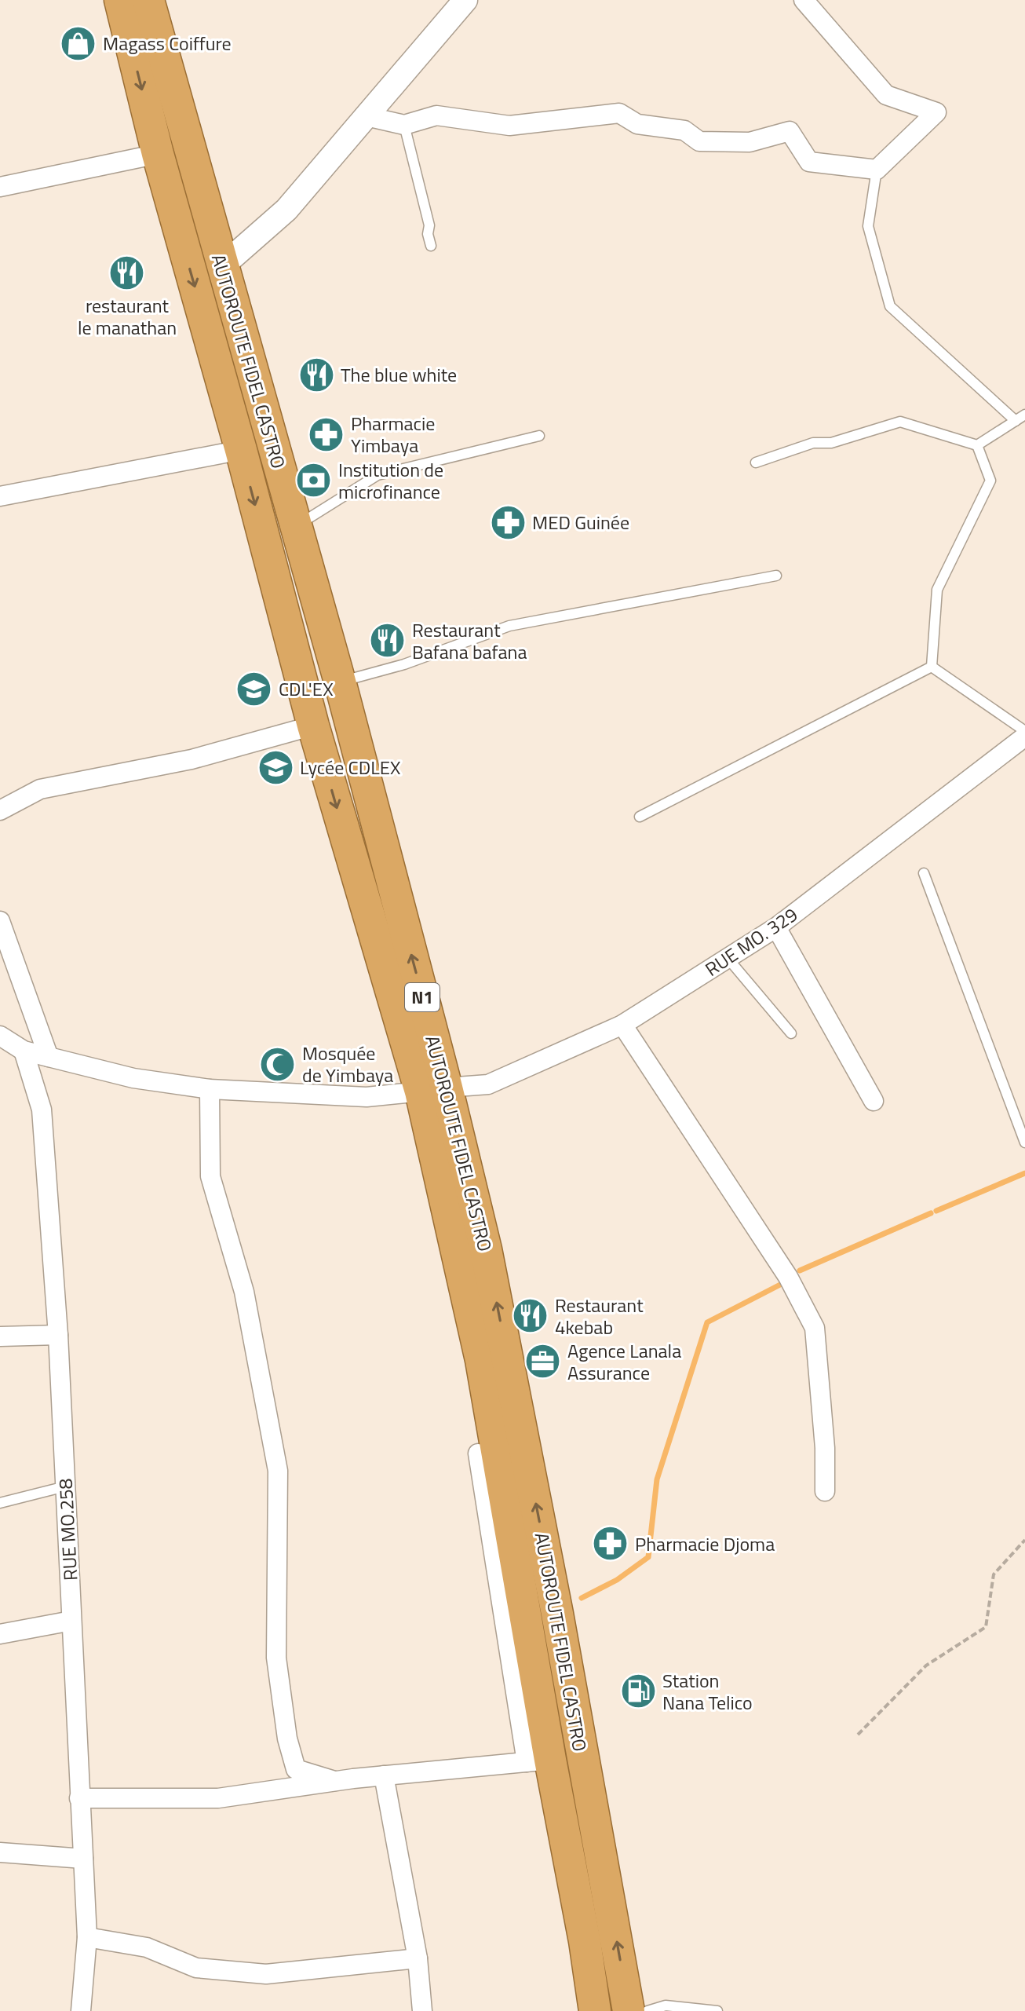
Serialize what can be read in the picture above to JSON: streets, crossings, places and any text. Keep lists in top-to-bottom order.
{
  "streets": {
    "highway": ["AUTOROUTE FIDEL CASTRO", "N1"],
    "street": ["RUE MO. 329", "RUE MO.258"]
  },
  "crossings": [
    ["AUTOROUTE FIDEL CASTRO", "RUE MO. 329"],
    ["RUE MO. 329", "RUE MO.258"]
  ],
  "places": {
    "shop": ["Magass Coiffure"],
    "restaurant": [
      "restaurant le manathan",
      "The blue white",
      "Restaurant Bafana bafana",
      "Restaurant 4kebab"
    ],
    "pharmacy": ["Pharmacie Yimbaya", "MED Guinée", "Pharmacie Djoma"],
    "bank": ["Institution de microfinance"],
    "school or university": ["CDL'EX", "Lycée CDLEX"],
    "mosque": ["Mosquée de Yimbaya"],
    "office": ["Agence Lanala Assurance"],
    "fuel station": ["Station Nana Telico"]
  }
}
